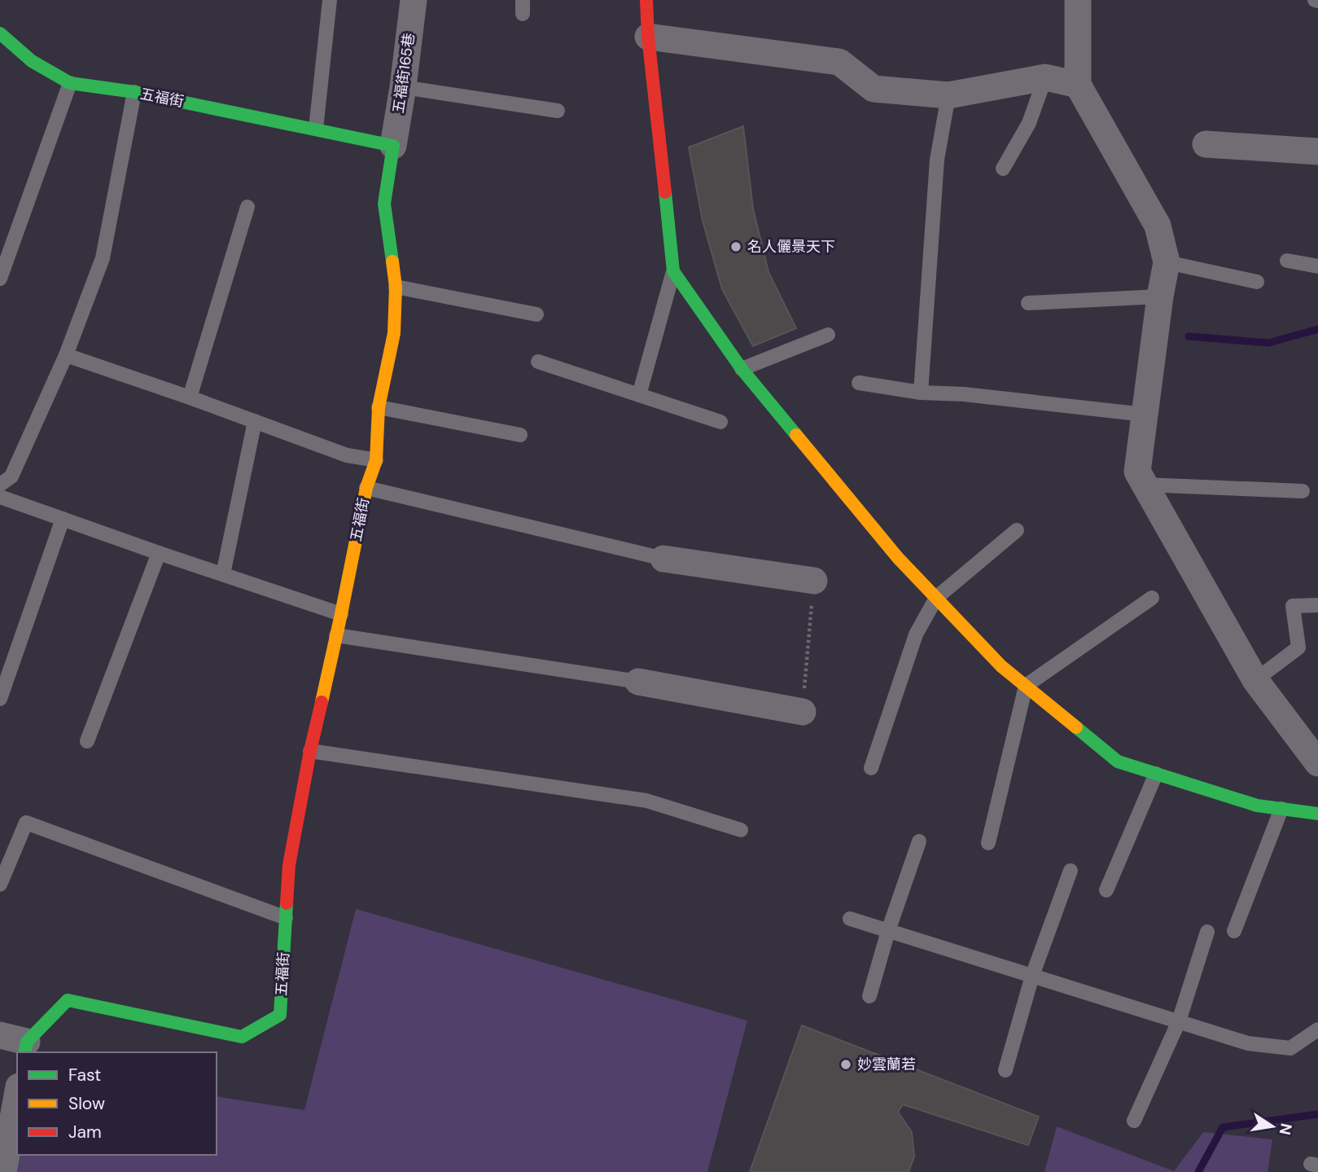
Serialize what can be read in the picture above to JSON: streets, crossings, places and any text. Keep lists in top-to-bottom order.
{
  "streets": {
    "street": ["五福街165巷", "五福街"]
  },
  "crossings": [
    ["五福街165巷", "五福街"]
  ],
  "places": ["名人儷景天下", "妙雲蘭若"],
  "legend": ["Fast", "Slow", "Jam"],
  "north": "right"
}
